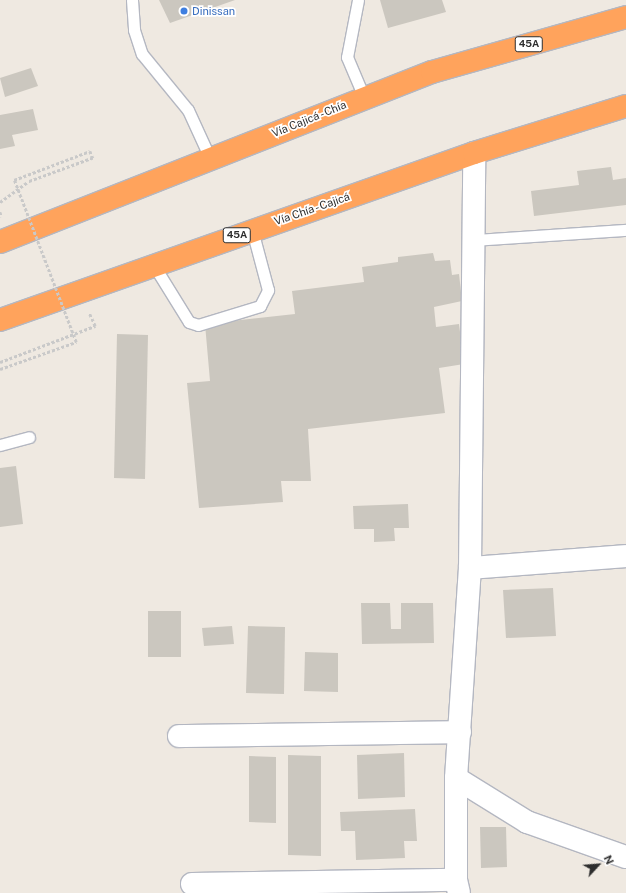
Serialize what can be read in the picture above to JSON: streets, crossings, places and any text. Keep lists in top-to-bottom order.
{
  "streets": {
    "highway": ["45A", "Vía Cajicá - Chía", "Vía Chía - Cajicá"]
  },
  "places": ["Dinissan"],
  "north": "top right"
}
